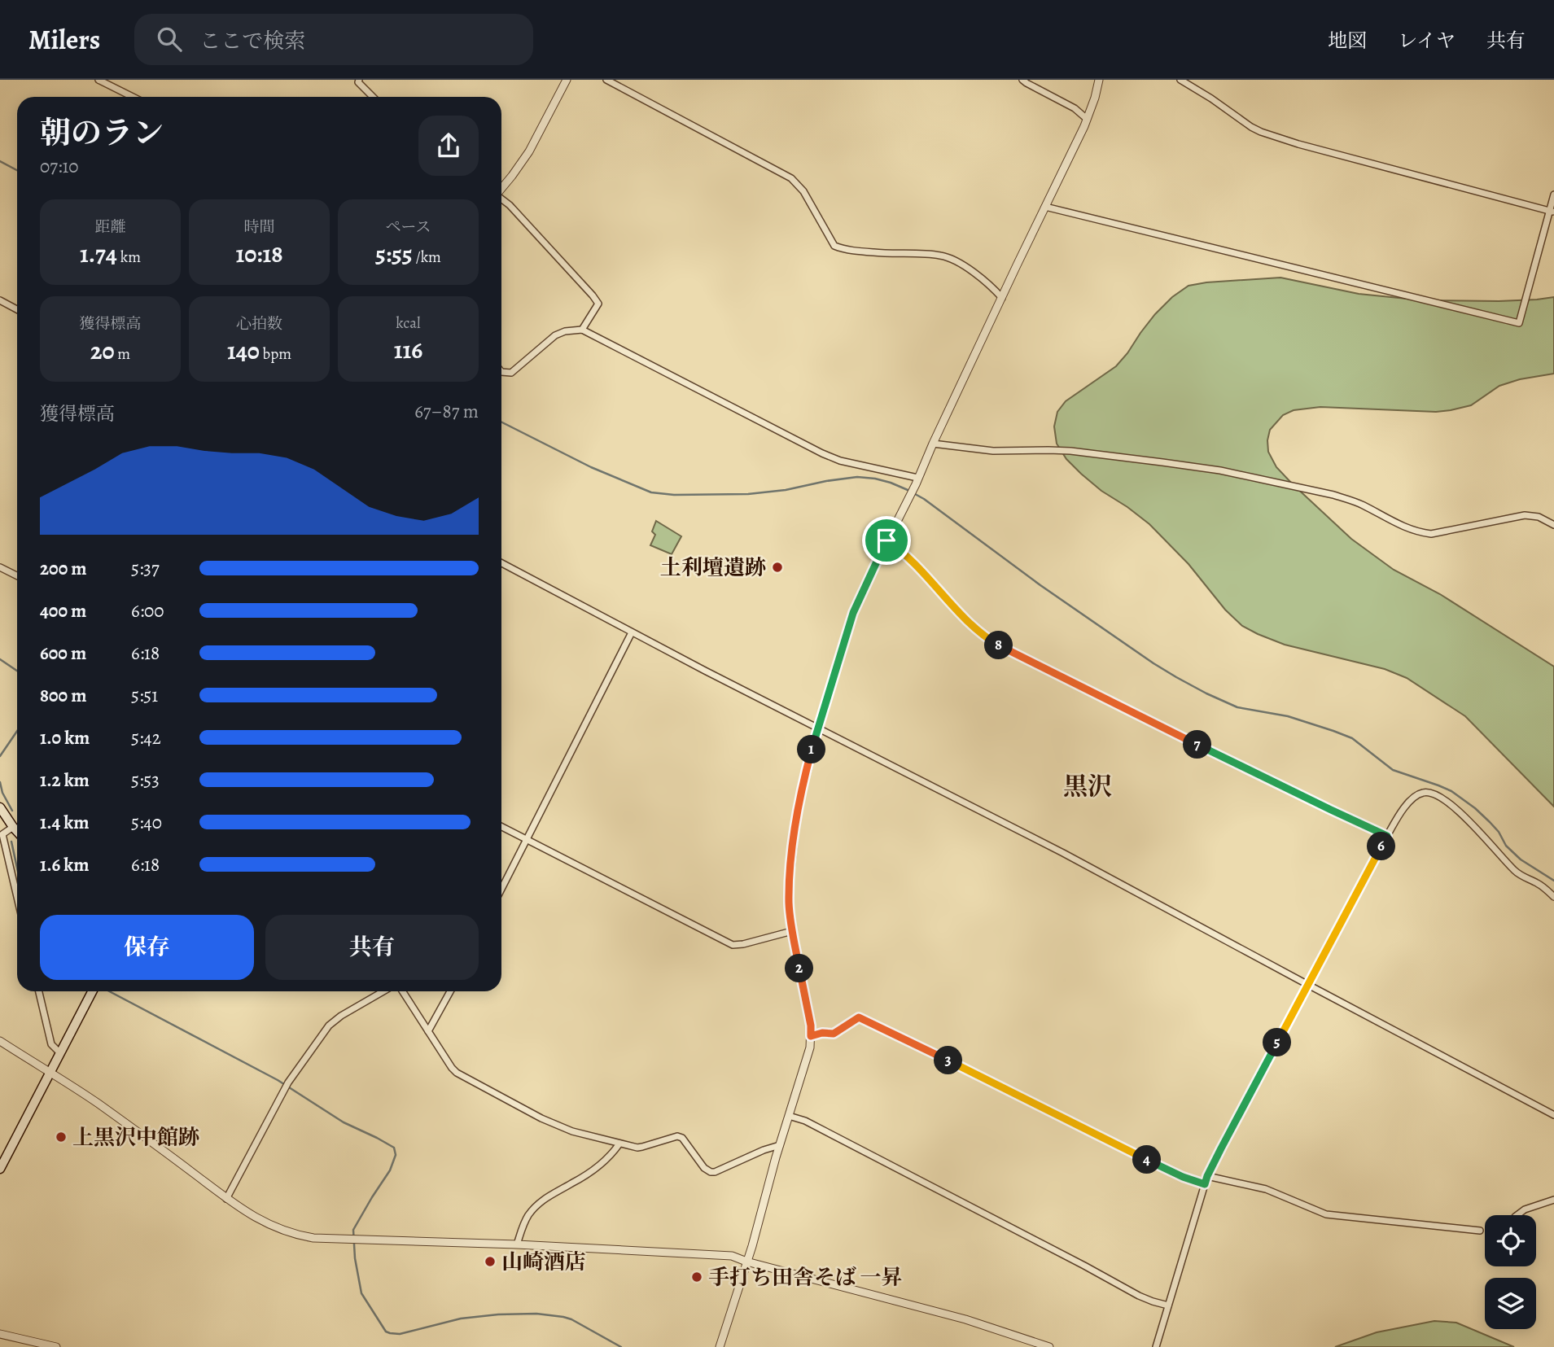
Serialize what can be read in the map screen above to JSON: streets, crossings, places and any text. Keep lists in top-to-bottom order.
{
  "districts": ["黒沢"],
  "places": [
    "土利壇遺跡",
    "上黒沢中館跡",
    "山崎酒店",
    "手打ち田舎そば 一昇"
  ],
  "page": {
    "header": "Milers",
    "search": "ここで検索",
    "nav": ["地図", "レイヤ", "共有"],
    "heading": ["朝のラン", "07:10"],
    "stats": [
      ["距離", "1.74 km"],
      ["時間", "10:18"],
      ["ペース", "5:55 /km"],
      ["獲得標高", "20 m"],
      ["心拍数", "140 bpm"],
      ["kcal", "116"]
    ],
    "chart": ["獲得標高", "67–87 m"],
    "list": [
      {
        "name": "200 m",
        "note": "5:37"
      },
      {
        "name": "400 m",
        "note": "6:00"
      },
      {
        "name": "600 m",
        "note": "6:18"
      },
      {
        "name": "800 m",
        "note": "5:51"
      },
      {
        "name": "1.0 km",
        "note": "5:42"
      },
      {
        "name": "1.2 km",
        "note": "5:53"
      },
      {
        "name": "1.4 km",
        "note": "5:40"
      },
      {
        "name": "1.6 km",
        "note": "6:18"
      }
    ],
    "pins": [
      "8",
      "7",
      "1",
      "6",
      "2",
      "5",
      "3",
      "4"
    ],
    "buttons": ["保存", "共有"]
  }
}
